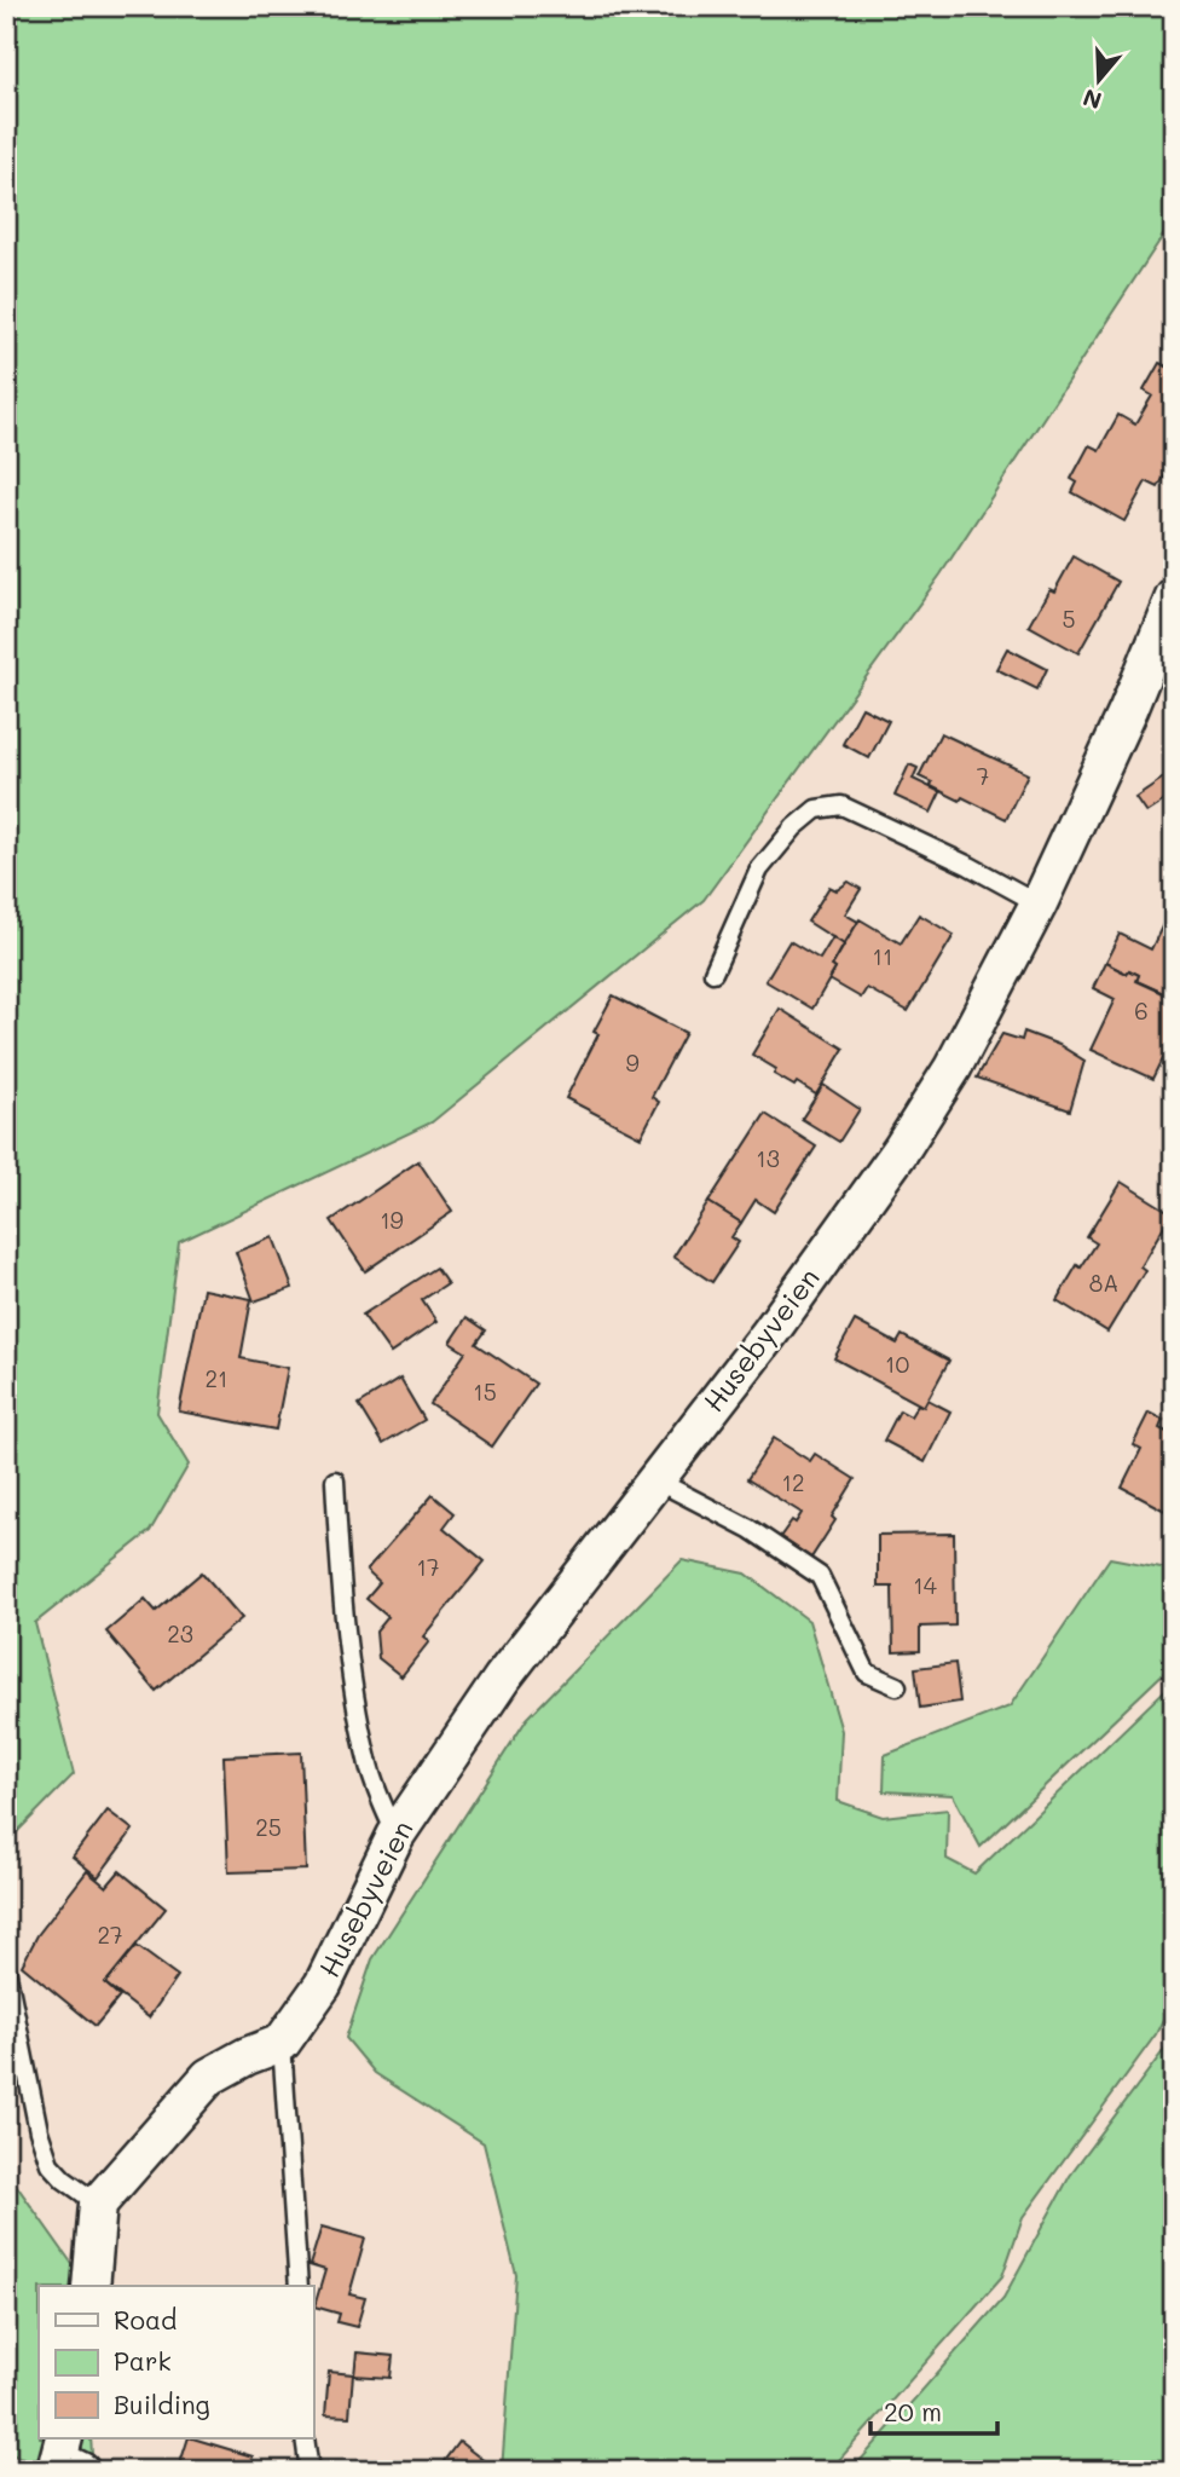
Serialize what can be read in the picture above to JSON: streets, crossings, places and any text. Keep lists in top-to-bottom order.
{
  "streets": {
    "street": ["Husebyveien"]
  },
  "house_numbers": [
    "5",
    "7",
    "11",
    "6",
    "9",
    "13",
    "19",
    "8A",
    "10",
    "21",
    "15",
    "12",
    "17",
    "14",
    "23",
    "25",
    "27"
  ],
  "legend": ["Road", "Park", "Building"],
  "scale_bar": "20 m",
  "north": "bottom"
}
